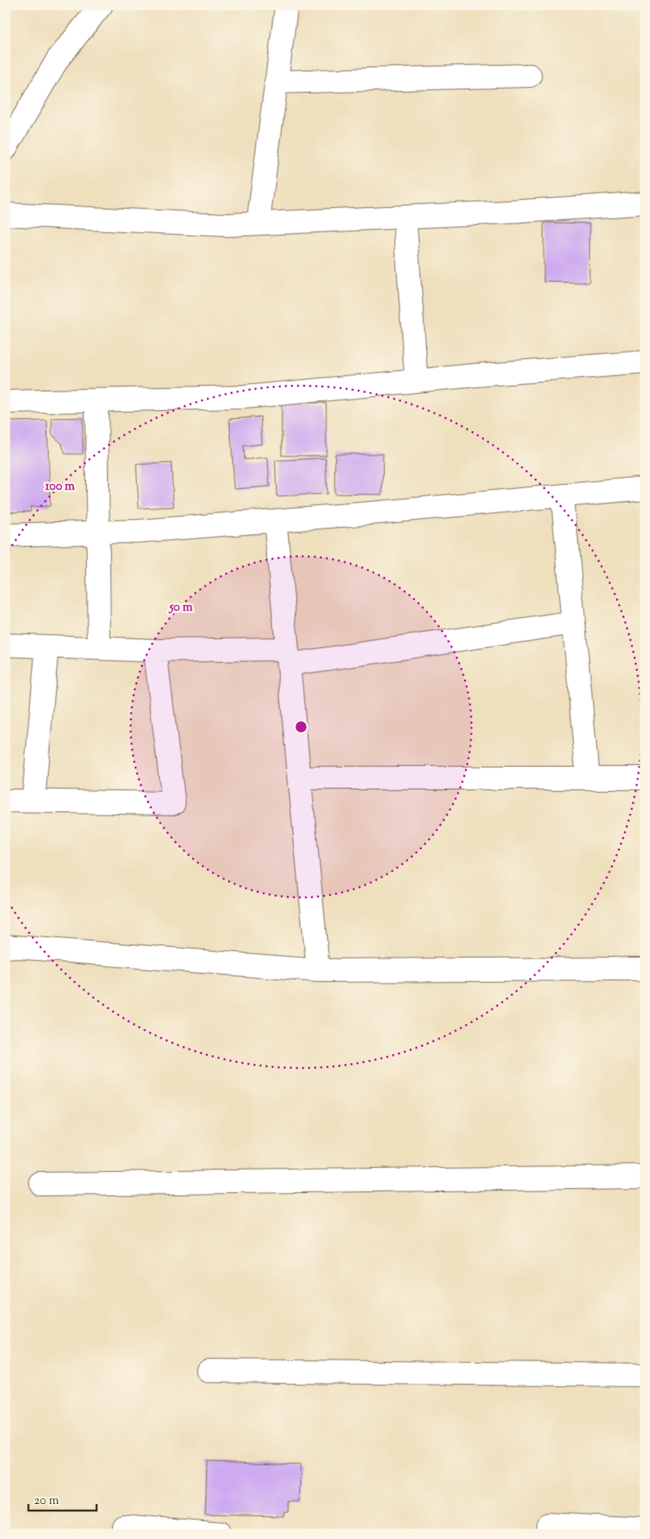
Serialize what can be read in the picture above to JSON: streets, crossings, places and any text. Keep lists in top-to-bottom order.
{
  "scale_bar": "20 m",
  "rings": ["100 m", "50 m"]
}
